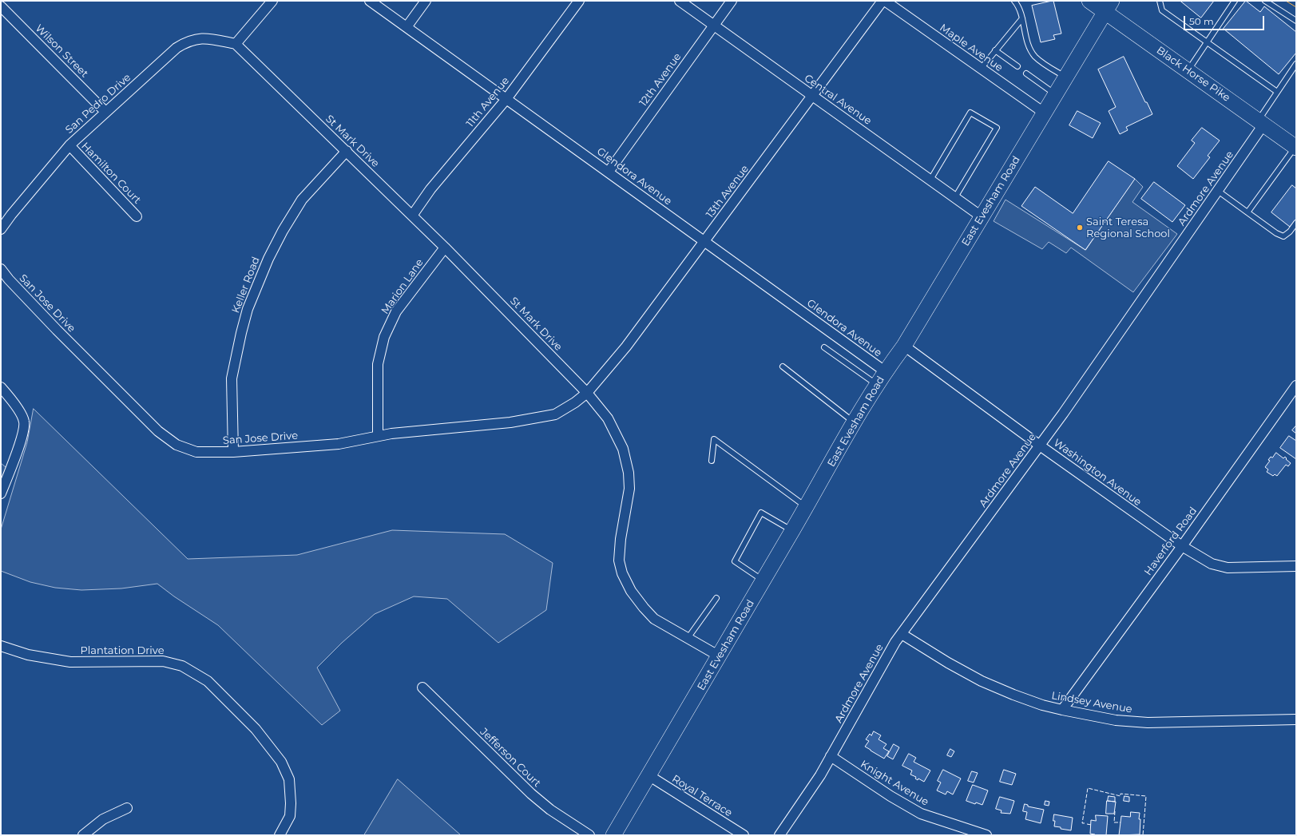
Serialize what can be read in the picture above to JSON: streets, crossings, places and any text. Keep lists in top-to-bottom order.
{
  "streets": {
    "main road": ["Black Horse Pike", "East Evesham Road"],
    "street": [
      "Maple Avenue",
      "Wilson Street",
      "12th Avenue",
      "Central Avenue",
      "11th Avenue",
      "San Pedro Drive",
      "St Mark Drive",
      "Hamilton Court",
      "Glendora Avenue",
      "Ardmore Avenue",
      "13th Avenue",
      "Keller Road",
      "Marion Lane",
      "San Jose Drive",
      "Washington Avenue",
      "Haverford Road",
      "Plantation Drive",
      "Lindsey Avenue",
      "Jefferson Court",
      "Knight Avenue",
      "Royal Terrace"
    ]
  },
  "crossings": [
    ["Maple Avenue", "East Evesham Road"],
    ["Wilson Street", "San Pedro Drive"],
    ["Black Horse Pike", "Ardmore Avenue"],
    ["Black Horse Pike", "East Evesham Road"],
    ["12th Avenue", "Central Avenue"],
    ["12th Avenue", "Glendora Avenue"],
    ["Central Avenue", "13th Avenue"],
    ["Central Avenue", "East Evesham Road"],
    ["11th Avenue", "St Mark Drive"],
    ["11th Avenue", "Glendora Avenue"],
    ["San Pedro Drive", "St Mark Drive"],
    ["San Pedro Drive", "Hamilton Court"],
    ["St Mark Drive", "13th Avenue"],
    ["St Mark Drive", "East Evesham Road"],
    ["St Mark Drive", "Keller Road"],
    ["St Mark Drive", "Marion Lane"],
    ["St Mark Drive", "San Jose Drive"],
    ["Glendora Avenue", "13th Avenue"],
    ["Glendora Avenue", "East Evesham Road"],
    ["Ardmore Avenue", "Washington Avenue"],
    ["Ardmore Avenue", "Lindsey Avenue"],
    ["Ardmore Avenue", "Knight Avenue"],
    ["13th Avenue", "San Jose Drive"],
    ["East Evesham Road", "Washington Avenue"],
    ["East Evesham Road", "Royal Terrace"],
    ["Keller Road", "San Jose Drive"],
    ["Marion Lane", "San Jose Drive"],
    ["Washington Avenue", "Haverford Road"],
    ["Haverford Road", "Lindsey Avenue"]
  ],
  "places": ["Saint Teresa Regional School"],
  "scale_bar": "50 m"
}
